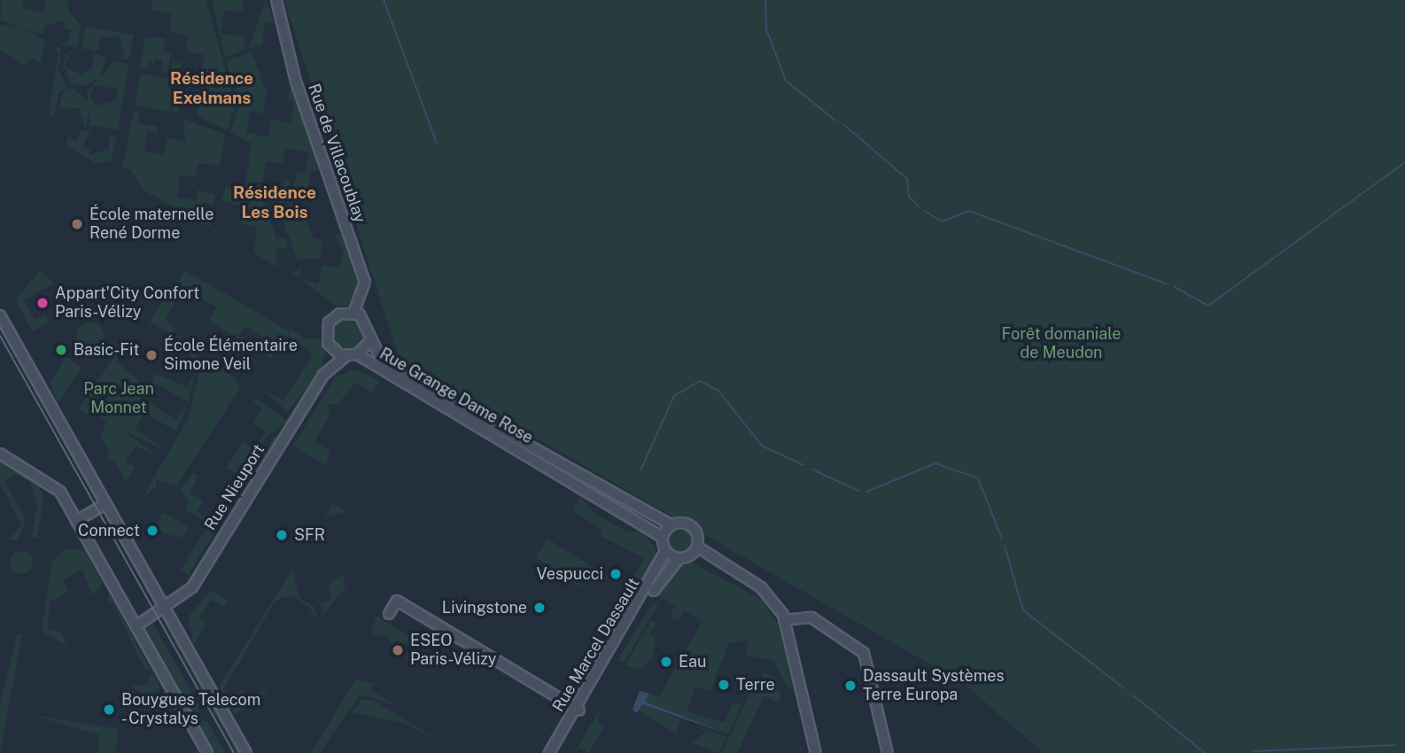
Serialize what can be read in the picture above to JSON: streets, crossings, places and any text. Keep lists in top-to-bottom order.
{
  "streets": {
    "street": [
      "Rue de Villacoublay",
      "Rue Grange Dame Rose",
      "Rue Nieuport",
      "Rue Marcel Dassault"
    ]
  },
  "crossings": [
    ["Rue de Villacoublay", "Rue Grange Dame Rose"],
    ["Rue de Villacoublay", "Rue Nieuport"],
    ["Rue Grange Dame Rose", "Rue Nieuport"],
    ["Rue Grange Dame Rose", "Rue Marcel Dassault"]
  ],
  "districts": ["Résidence Exelmans", "Résidence Les Bois"],
  "parks": ["Forêt domaniale de Meudon", "Parc Jean Monnet"],
  "places": [
    "École maternelle René Dorme",
    "Appart'City Confort Paris-Vélizy",
    "Basic-Fit",
    "École Élémentaire Simone Veil",
    "Connect",
    "SFR",
    "Vespucci",
    "Livingstone",
    "ESEO Paris-Vélizy",
    "Eau",
    "Terre",
    "Dassault Systèmes Terre Europa",
    "Bouygues Telecom - Crystalys"
  ]
}
